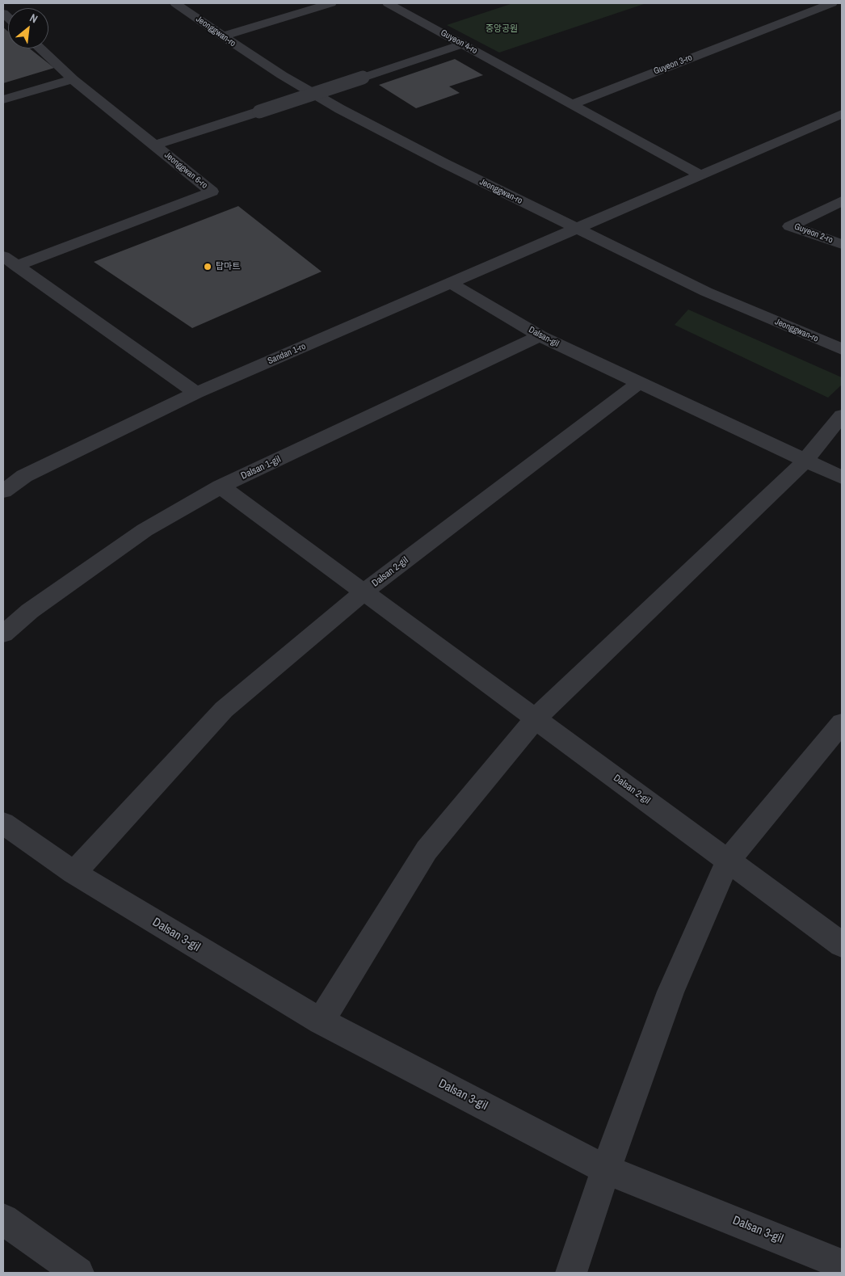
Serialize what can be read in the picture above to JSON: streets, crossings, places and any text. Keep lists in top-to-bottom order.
{
  "streets": {
    "street": [
      "Jeonggwan-ro",
      "Guyeon 4-ro",
      "Guyeon 3-ro",
      "Jeonggwan 6-ro",
      "Guyeon 2-ro",
      "Dalsan-gil",
      "Sandan 1-ro",
      "Dalsan 1-gil",
      "Dalsan 2-gil",
      "Dalsan 3-gil"
    ]
  },
  "crossings": [
    ["Jeonggwan-ro", "Sandan 1-ro"],
    ["Guyeon 4-ro", "Guyeon 3-ro"],
    ["Jeonggwan 6-ro", "Sandan 1-ro"],
    ["Dalsan-gil", "Sandan 1-ro"],
    ["Dalsan-gil", "Dalsan 1-gil"],
    ["Dalsan-gil", "Dalsan 2-gil"],
    ["Dalsan 1-gil", "Dalsan 2-gil"],
    ["Dalsan 2-gil", "Dalsan 3-gil"]
  ],
  "parks": ["중앙공원"],
  "places": ["탑마트"],
  "north": "top right"
}
